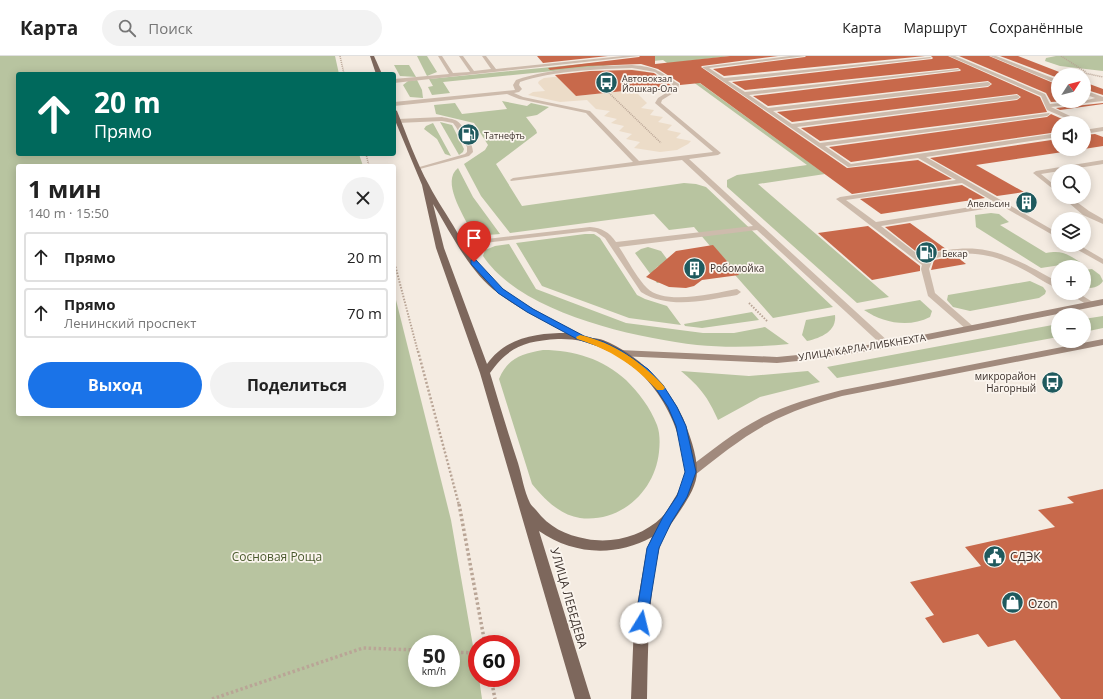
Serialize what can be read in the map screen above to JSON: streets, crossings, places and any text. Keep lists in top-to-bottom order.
{
  "streets": {
    "main road": ["УЛИЦА КАРЛА ЛИБКНЕХТА", "УЛИЦА ЛЕБЕДЕВА"]
  },
  "parks": ["Сосновая Роща"],
  "places": {
    "bus stop": ["Автовокзал Йошкар-Ола", "микрорайон Нагорный"],
    "fuel station": ["Татнефть", "Бекар"],
    "building": ["Апельсин", "Робомойка"],
    "public building": ["СДЭК"],
    "shop": ["Ozon"]
  },
  "north": "top right",
  "page": {
    "header": "Карта",
    "search": "Поиск",
    "nav": ["Карта", "Маршрут", "Сохранённые"],
    "map_buttons": ["+", "−"],
    "turn": ["20 m", "Прямо"],
    "heading": ["1 мин", "140 m · 15:50"],
    "list": [
      {
        "name": "Прямо",
        "value": "20 m"
      },
      {
        "name": "Прямо",
        "note": "Ленинский проспект",
        "value": "70 m"
      }
    ],
    "buttons": ["Выход", "Поделиться"],
    "speed": "50 km/h",
    "limit": "60"
  }
}
